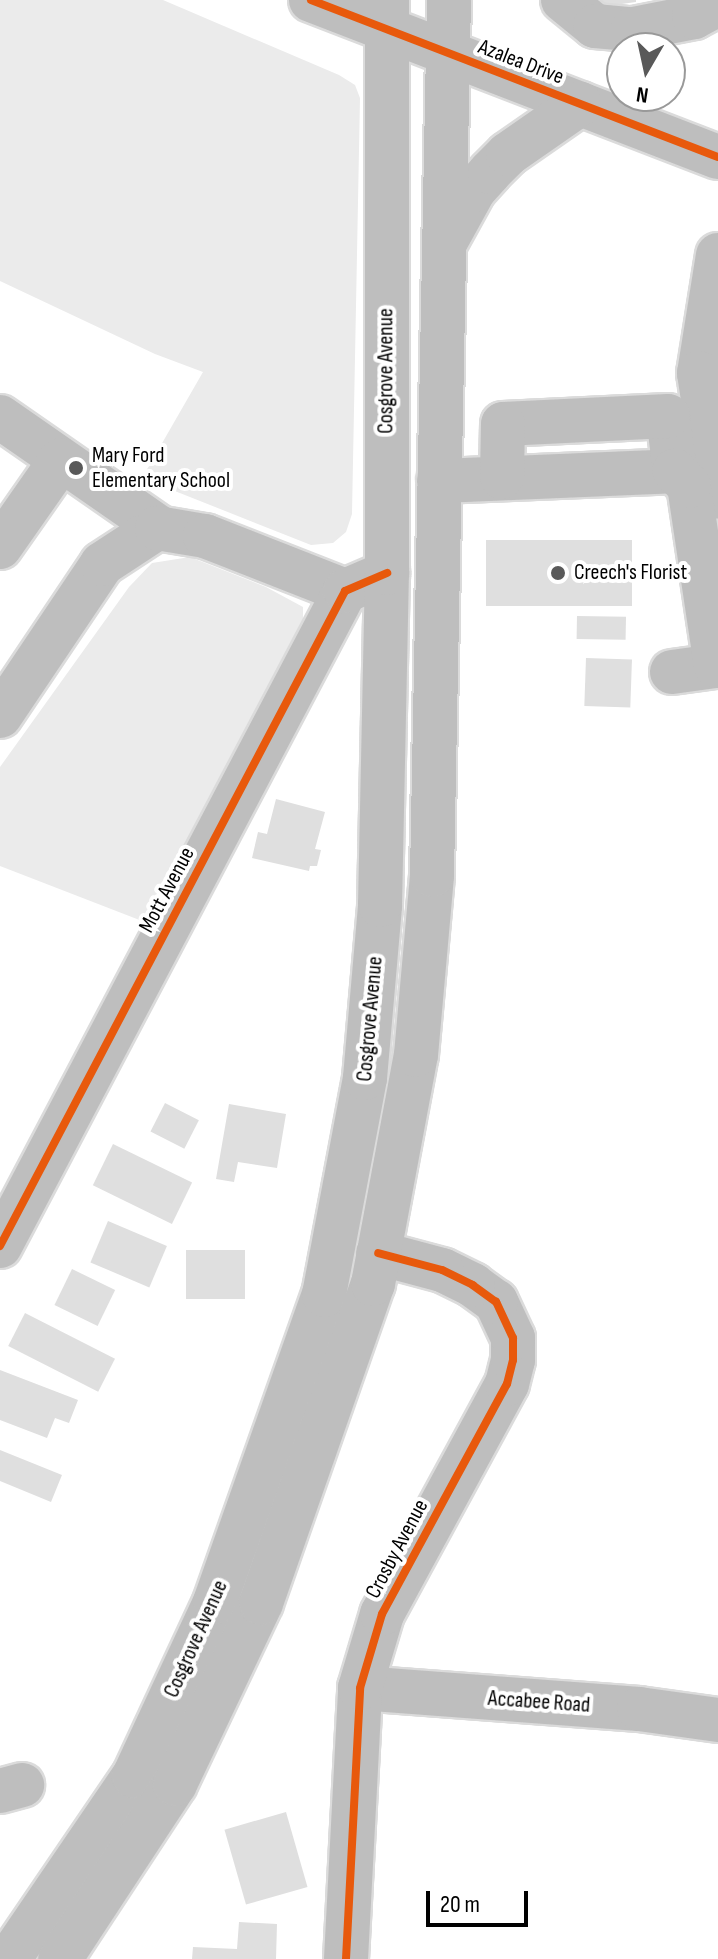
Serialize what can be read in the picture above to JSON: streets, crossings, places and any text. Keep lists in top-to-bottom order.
{
  "streets": {
    "main road": [
      "Azalea Drive",
      "Cosgrove Avenue",
      "Mott Avenue",
      "Crosby Avenue",
      "Accabee Road"
    ]
  },
  "crossings": [
    ["Azalea Drive", "Cosgrove Avenue"],
    ["Cosgrove Avenue", "Crosby Avenue"],
    ["Crosby Avenue", "Accabee Road"]
  ],
  "places": ["Mary Ford Elementary School", "Creech's Florist"],
  "scale_bar": "20 m",
  "north": "bottom"
}
